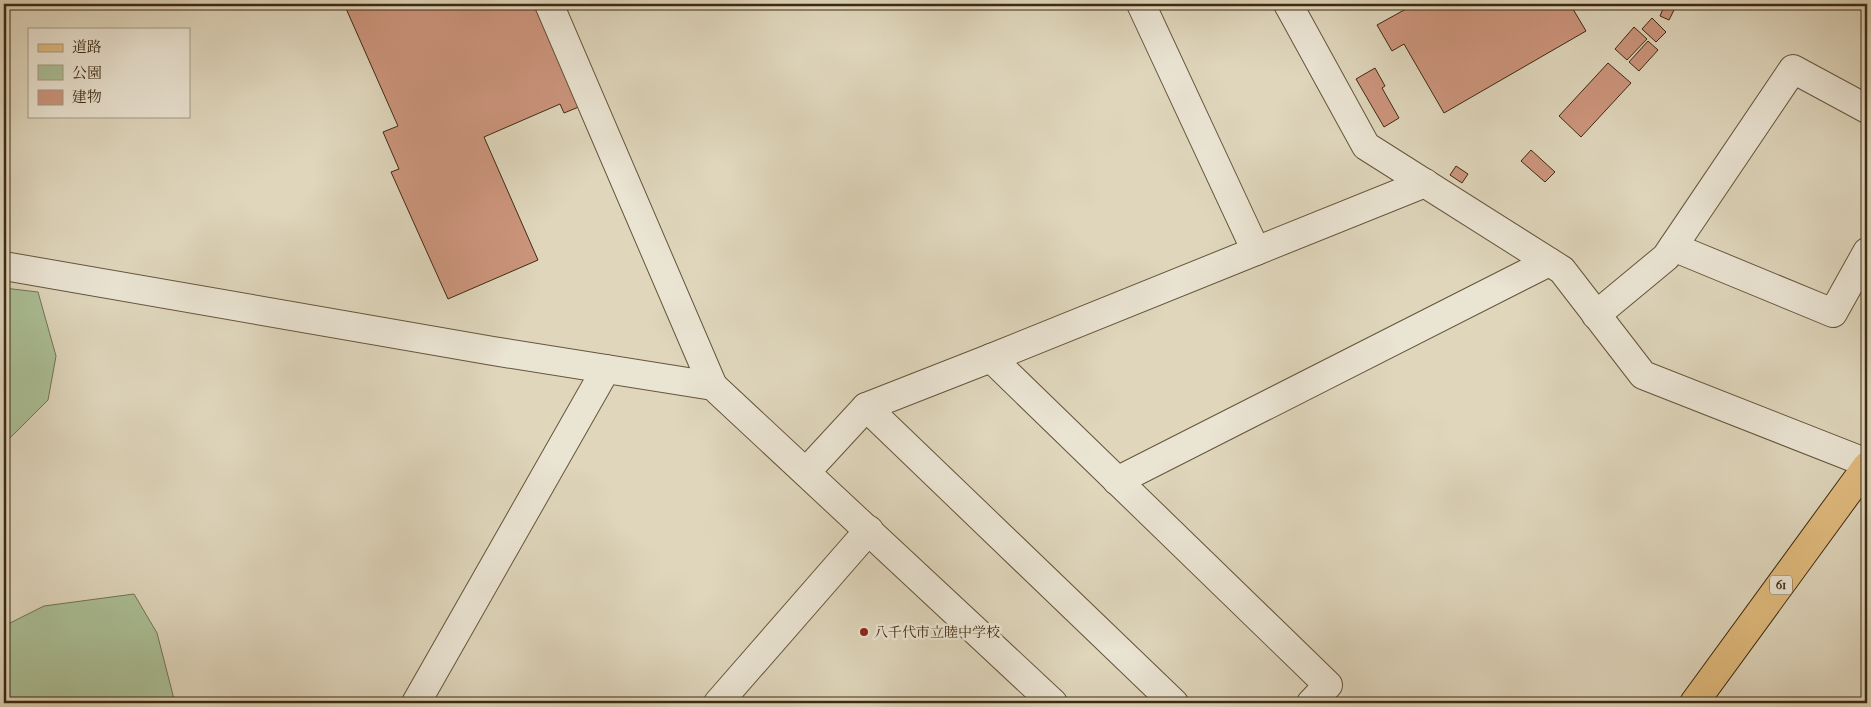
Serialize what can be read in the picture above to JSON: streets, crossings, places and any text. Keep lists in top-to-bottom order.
{
  "streets": {
    "main road": ["61"]
  },
  "places": ["八千代市立睦中学校"],
  "legend": ["道路", "公園", "建物"]
}
